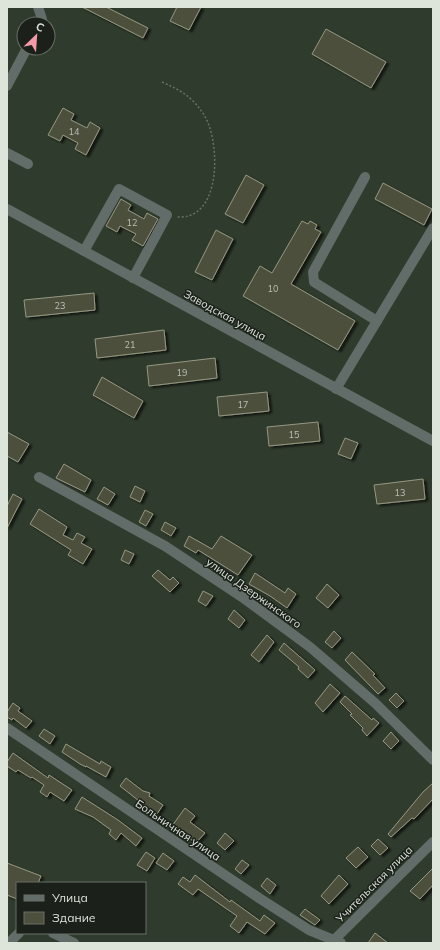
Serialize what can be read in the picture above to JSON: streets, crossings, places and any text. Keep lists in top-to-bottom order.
{
  "streets": {
    "street": [
      "Заводская улица",
      "улица Дзержинского",
      "Больничная улица",
      "Учительская улица"
    ]
  },
  "crossings": [
    ["Больничная улица", "Учительская улица"]
  ],
  "house_numbers": [
    "14",
    "12",
    "10",
    "23",
    "21",
    "19",
    "17",
    "15",
    "13"
  ],
  "legend": ["Улица", "Здание"],
  "north": "top right"
}
